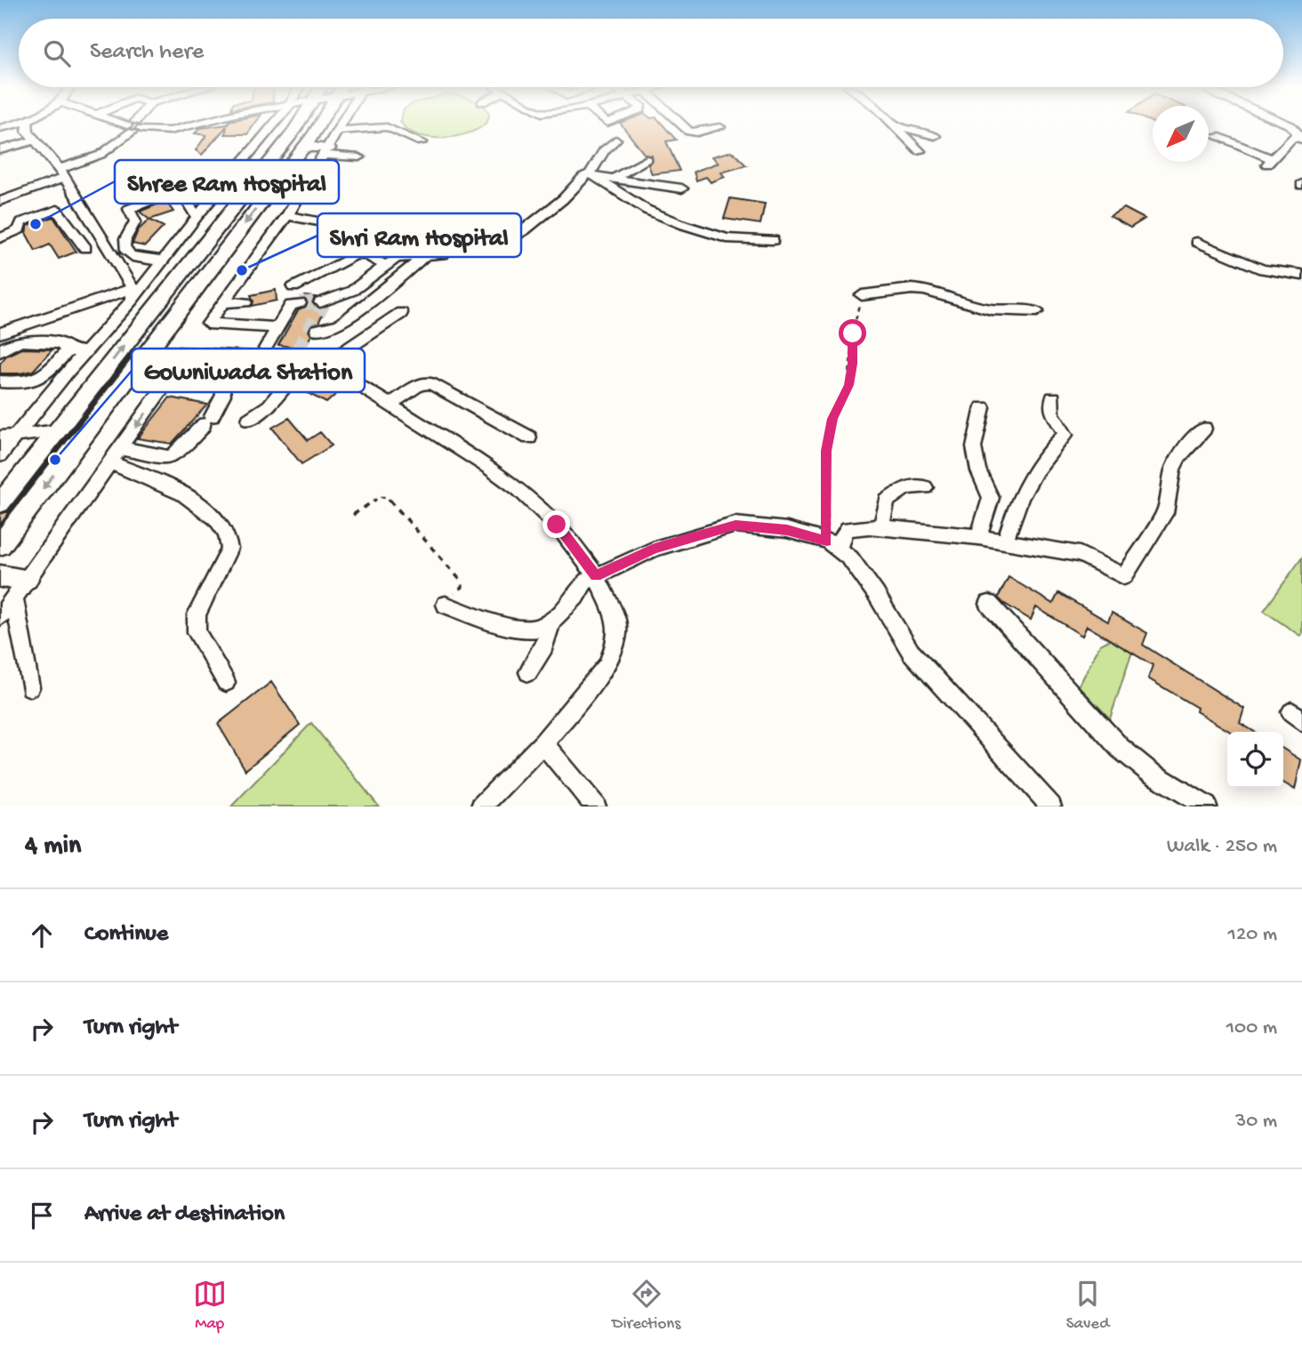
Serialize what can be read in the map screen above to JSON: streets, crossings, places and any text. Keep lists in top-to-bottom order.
{
  "places": ["Shree Ram Hospital", "Shri Ram Hospital", "Gowniwada Station"],
  "north": "bottom left",
  "page": {
    "search": "Search here",
    "heading": ["4 min", "Walk · 250 m"],
    "list": [
      ["Continue", "120 m"],
      ["Turn right", "100 m"],
      ["Turn right", "30 m"],
      "Arrive at destination"
    ],
    "nav": ["Map", "Directions", "Saved"]
  }
}
